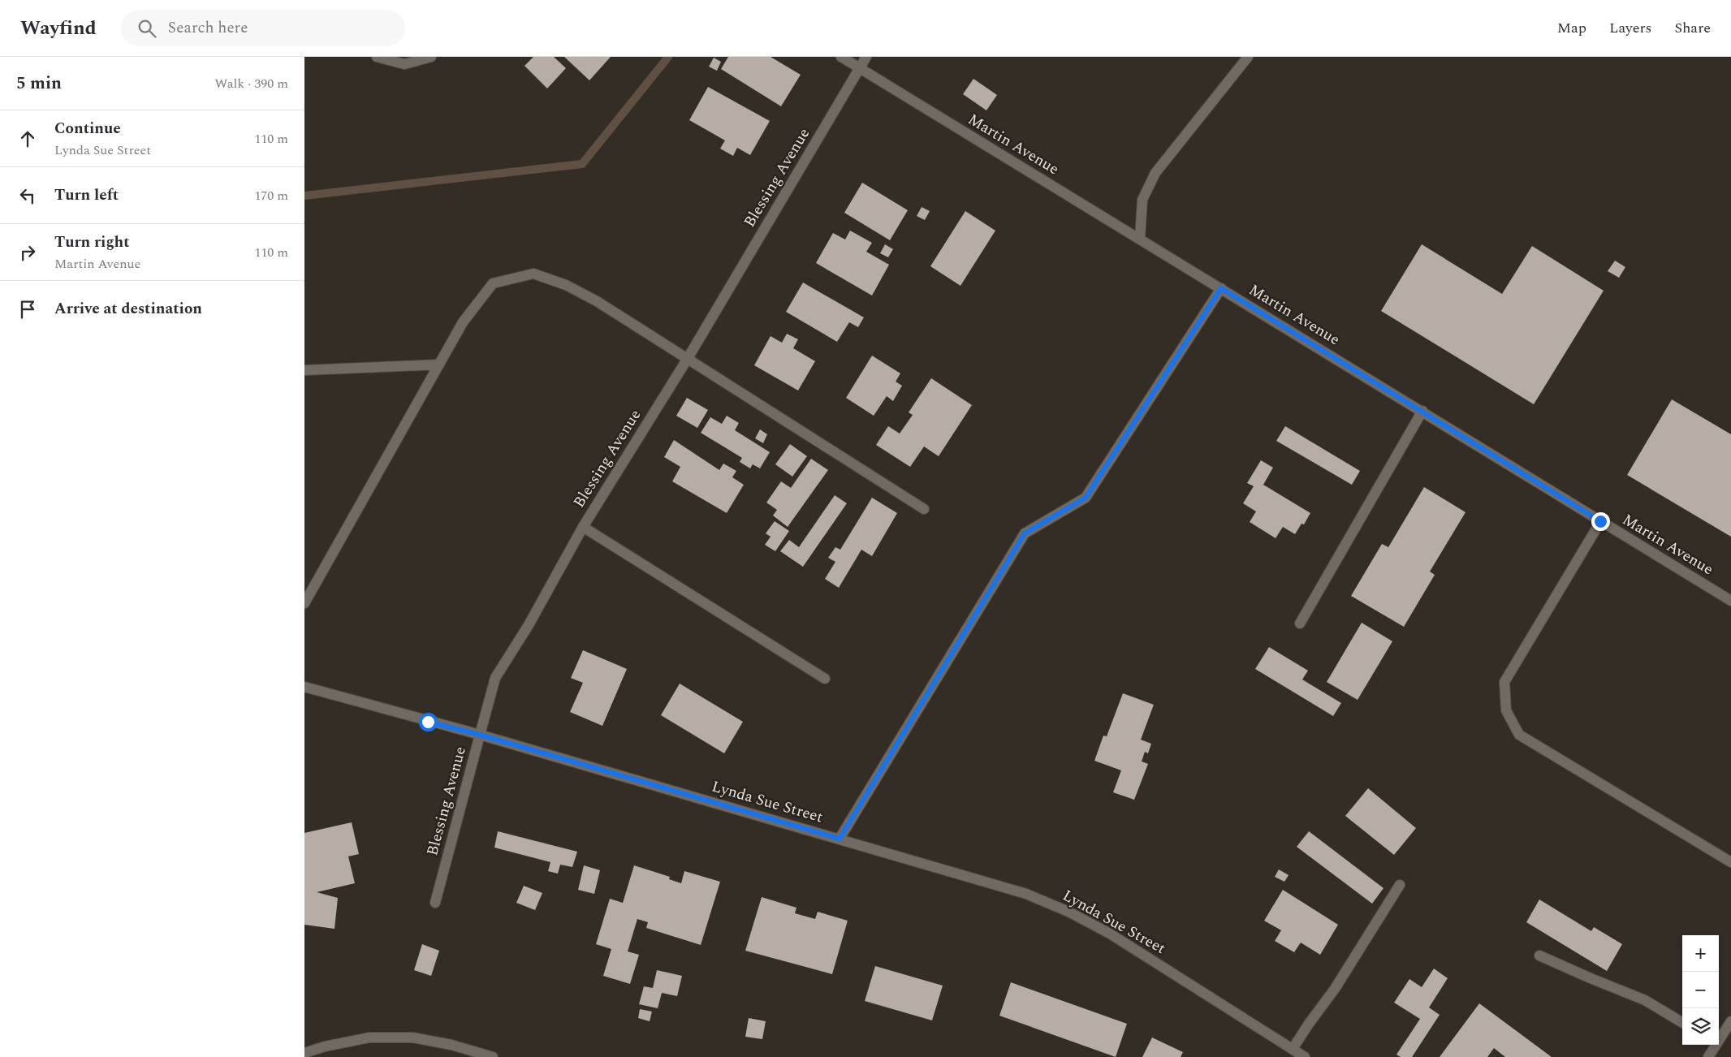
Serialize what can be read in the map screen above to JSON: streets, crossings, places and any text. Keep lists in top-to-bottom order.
{
  "streets": {
    "street": ["Martin Avenue", "Blessing Avenue", "Lynda Sue Street"]
  },
  "crossings": [
    ["Martin Avenue", "Blessing Avenue"],
    ["Blessing Avenue", "Lynda Sue Street"]
  ],
  "page": {
    "header": "Wayfind",
    "search": "Search here",
    "nav": ["Map", "Layers", "Share"],
    "heading": ["5 min", "Walk · 390 m"],
    "list": [
      ["Continue", "Lynda Sue Street", "110 m"],
      ["Turn left", "170 m"],
      ["Turn right", "Martin Avenue", "110 m"],
      "Arrive at destination"
    ],
    "map_buttons": ["+", "−"]
  }
}
